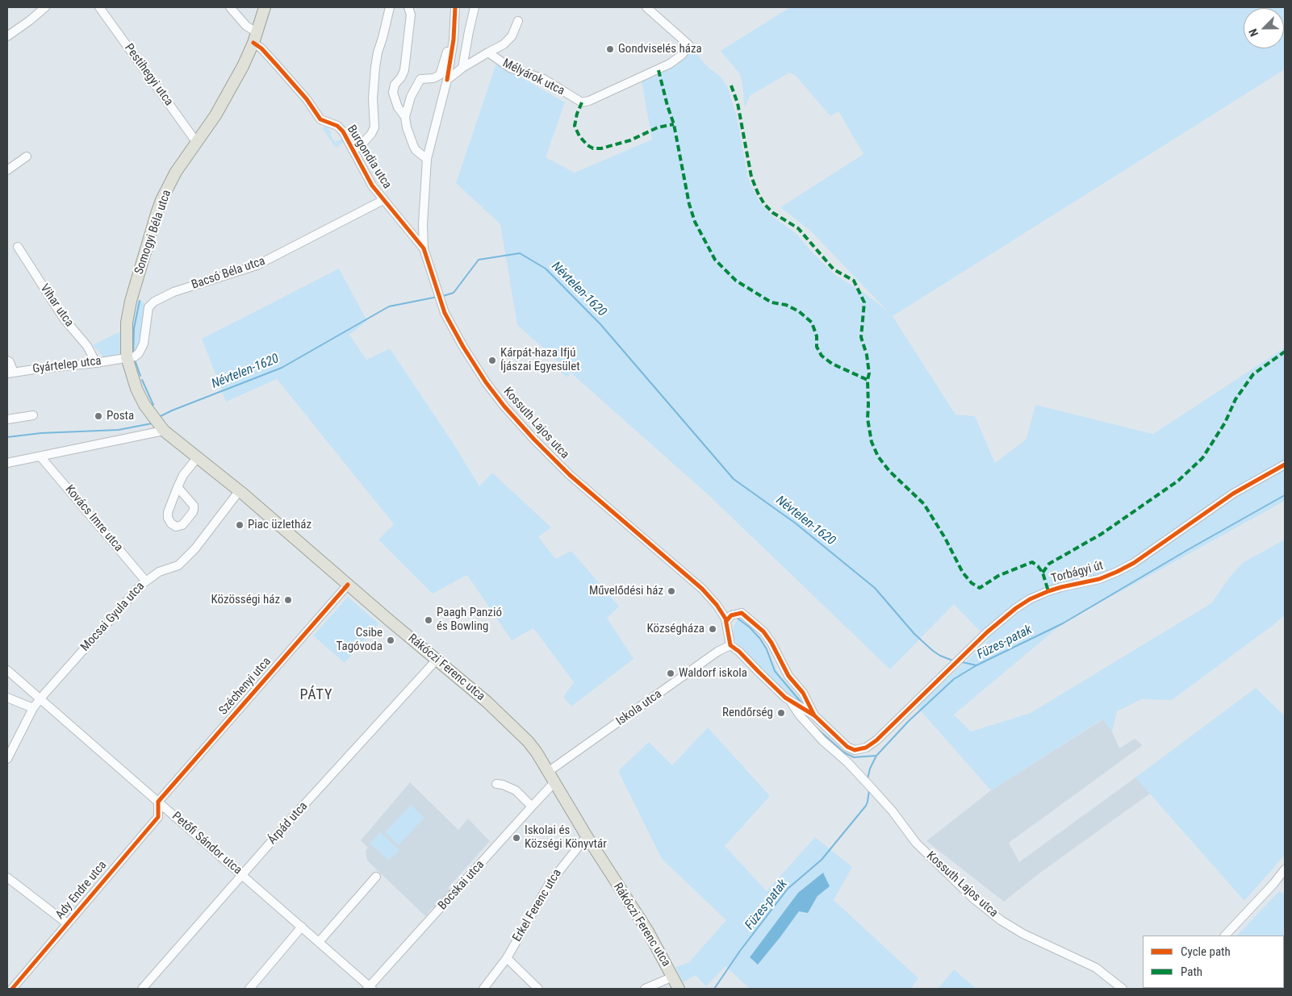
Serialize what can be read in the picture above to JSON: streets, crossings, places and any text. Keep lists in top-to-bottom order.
{
  "streets": {
    "main road": ["Somogyi Béla utca", "Rákóczi Ferenc utca"],
    "street": [
      "Pestihegyi utca",
      "Mélyárok utca",
      "Burgondia utca",
      "Bacsó Béla utca",
      "Vihar utca",
      "Gyártelep utca",
      "Kossuth Lajos utca",
      "Kovács Imre utca",
      "Torbágyi út",
      "Mocsai Gyula utca",
      "Széchenyi utca",
      "Iskola utca",
      "Árpád utca",
      "Petőfi Sándor utca",
      "Bocskai utca",
      "Ady Endre utca",
      "Erkel Ferenc utca"
    ]
  },
  "crossings": [
    ["Pestihegyi utca", "Somogyi Béla utca"],
    ["Burgondia utca", "Somogyi Béla utca"],
    ["Burgondia utca", "Bacsó Béla utca"],
    ["Burgondia utca", "Kossuth Lajos utca"],
    ["Somogyi Béla utca", "Bacsó Béla utca"],
    ["Somogyi Béla utca", "Gyártelep utca"],
    ["Somogyi Béla utca", "Rákóczi Ferenc utca"],
    ["Bacsó Béla utca", "Gyártelep utca"],
    ["Bacsó Béla utca", "Kossuth Lajos utca"],
    ["Vihar utca", "Gyártelep utca"],
    ["Kossuth Lajos utca", "Torbágyi út"],
    ["Kossuth Lajos utca", "Iskola utca"],
    ["Kovács Imre utca", "Mocsai Gyula utca"],
    ["Mocsai Gyula utca", "Rákóczi Ferenc utca"],
    ["Mocsai Gyula utca", "Petőfi Sándor utca"],
    ["Rákóczi Ferenc utca", "Széchenyi utca"],
    ["Rákóczi Ferenc utca", "Iskola utca"],
    ["Rákóczi Ferenc utca", "Árpád utca"],
    ["Rákóczi Ferenc utca", "Bocskai utca"],
    ["Rákóczi Ferenc utca", "Erkel Ferenc utca"],
    ["Széchenyi utca", "Petőfi Sándor utca"],
    ["Széchenyi utca", "Ady Endre utca"],
    ["Árpád utca", "Petőfi Sándor utca"],
    ["Petőfi Sándor utca", "Bocskai utca"],
    ["Petőfi Sándor utca", "Ady Endre utca"]
  ],
  "districts": ["PÁTY"],
  "water": ["Névtelen-1620", "Füzes-patak"],
  "places": [
    "Gondviselés háza",
    "Kárpát-haza Ifjú Íjászai Egyesület",
    "Posta",
    "Piac üzletház",
    "Művelődési ház",
    "Közösségi ház",
    "Paagh Panzió és Bowling",
    "Községháza",
    "Csibe Tagóvoda",
    "Waldorf iskola",
    "Rendőrség",
    "Iskolai és Községi Könyvtár"
  ],
  "legend": ["Cycle path", "Path"],
  "north": "bottom left"
}
